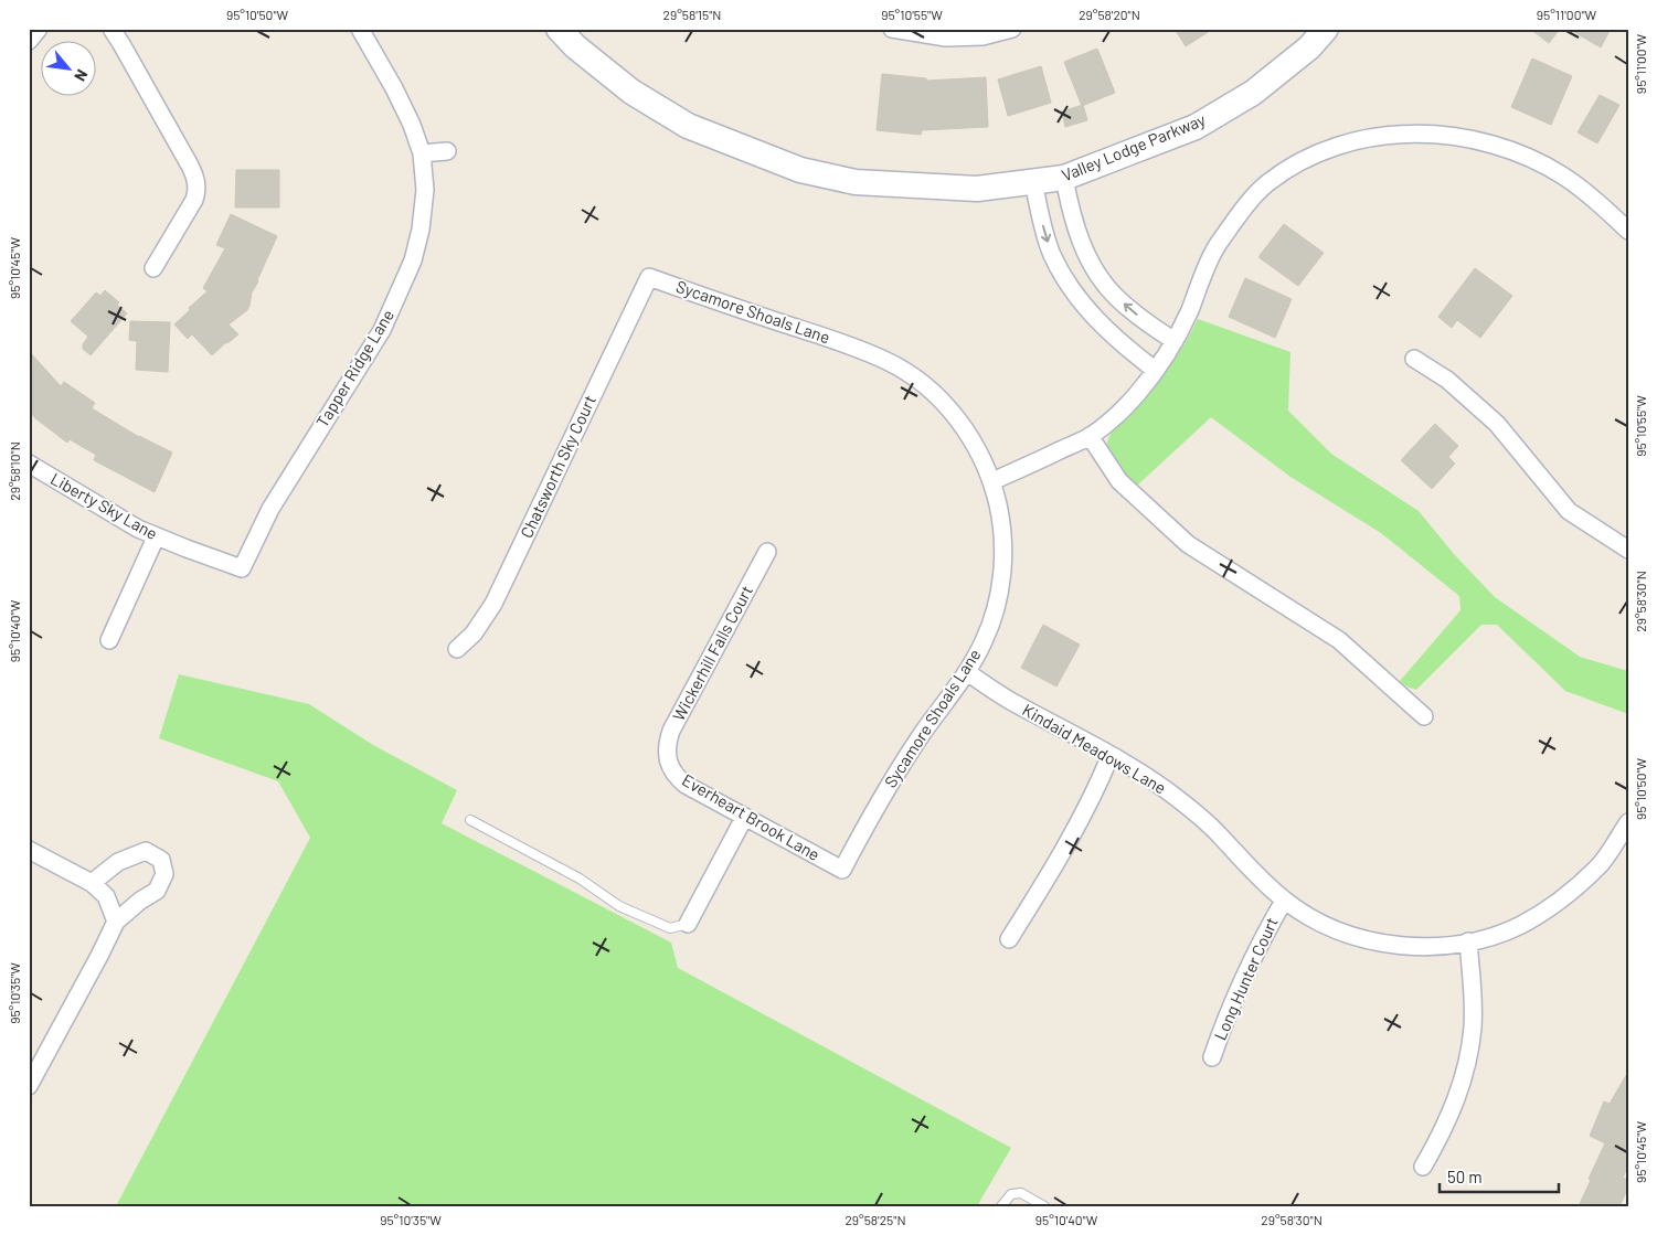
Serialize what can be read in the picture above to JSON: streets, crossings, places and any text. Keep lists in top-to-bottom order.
{
  "streets": {
    "street": [
      "Valley Lodge Parkway",
      "Sycamore Shoals Lane",
      "Tapper Ridge Lane",
      "Chatsworth Sky Court",
      "Liberty Sky Lane",
      "Wickerhill Falls Court",
      "Kindaid Meadows Lane",
      "Everheart Brook Lane",
      "Long Hunter Court"
    ]
  },
  "crossings": [
    ["Sycamore Shoals Lane", "Chatsworth Sky Court"],
    ["Sycamore Shoals Lane", "Kindaid Meadows Lane"],
    ["Sycamore Shoals Lane", "Everheart Brook Lane"],
    ["Tapper Ridge Lane", "Liberty Sky Lane"],
    ["Wickerhill Falls Court", "Everheart Brook Lane"],
    ["Kindaid Meadows Lane", "Long Hunter Court"]
  ],
  "scale_bar": "50 m",
  "north": "bottom right",
  "coordinates": [
    "95°10'50\"W",
    "29°58'15\"N",
    "95°10'55\"W",
    "29°58'20\"N",
    "95°11'00\"W",
    "95°10'45\"W",
    "29°58'10\"N",
    "29°58'30\"N",
    "95°10'40\"W",
    "95°10'35\"W",
    "29°58'25\"N"
  ]
}
